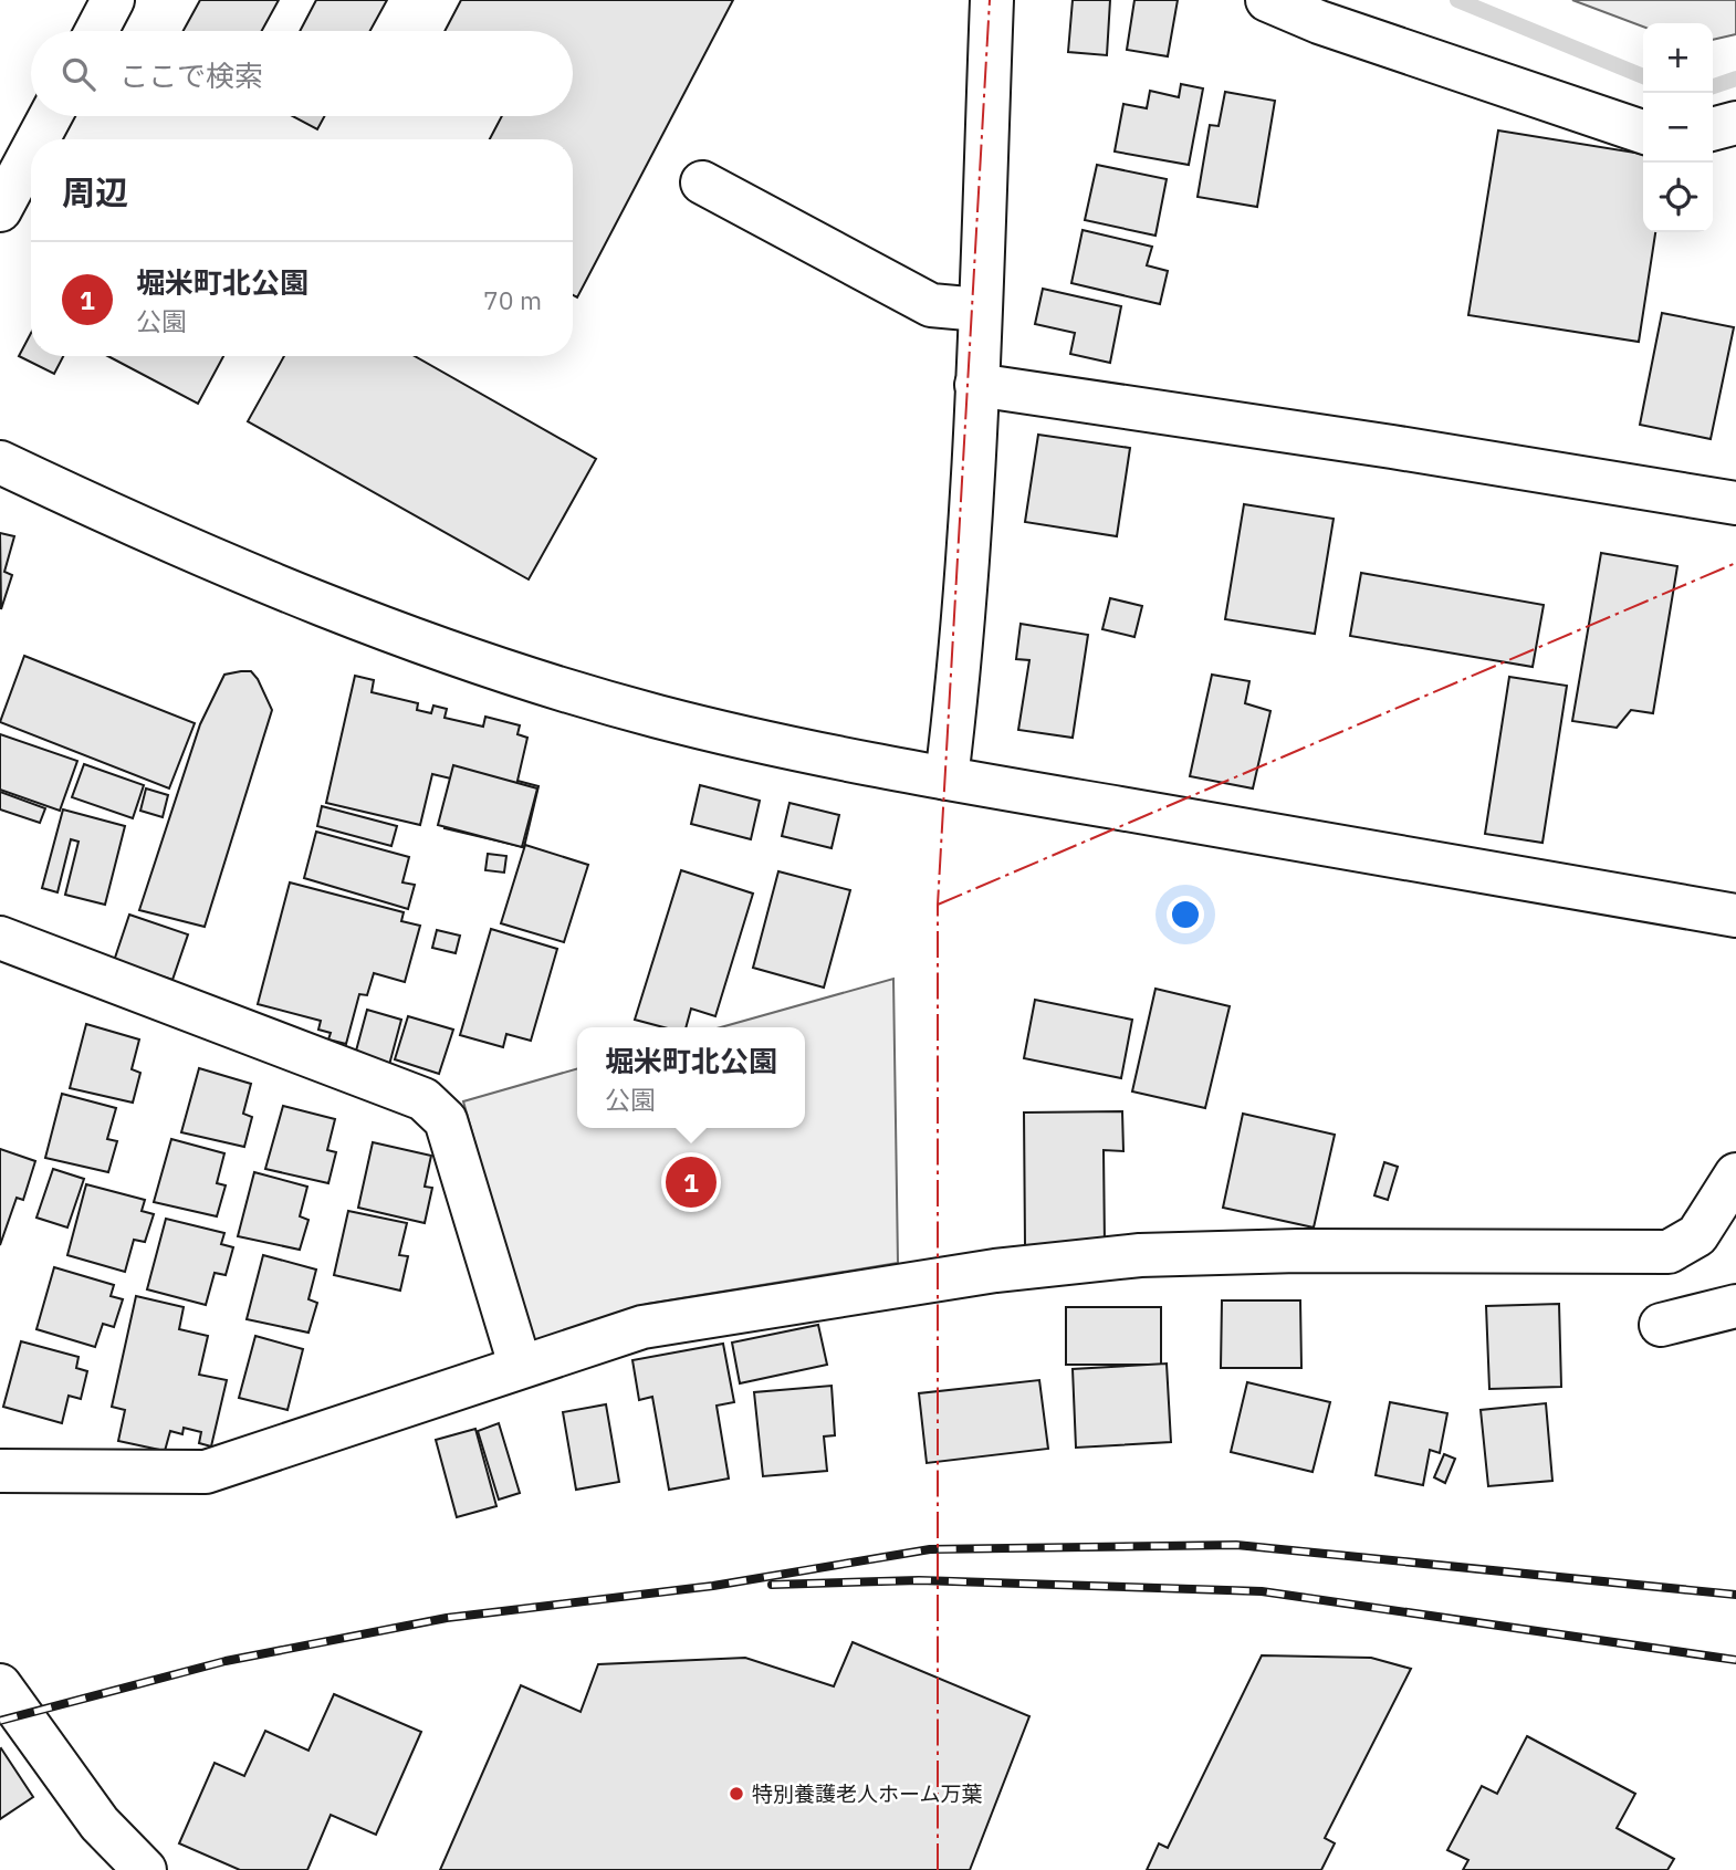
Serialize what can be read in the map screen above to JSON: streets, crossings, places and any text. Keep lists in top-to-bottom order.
{
  "places": ["特別養護老人ホーム万葉"],
  "page": {
    "map_buttons": ["+", "−"],
    "search": "ここで検索",
    "heading": "周辺",
    "list": [
      {
        "mark": "1",
        "name": "堀米町北公園",
        "note": "公園",
        "value": "70 m"
      }
    ],
    "popup": ["堀米町北公園", "公園"],
    "pins": "1"
  }
}
